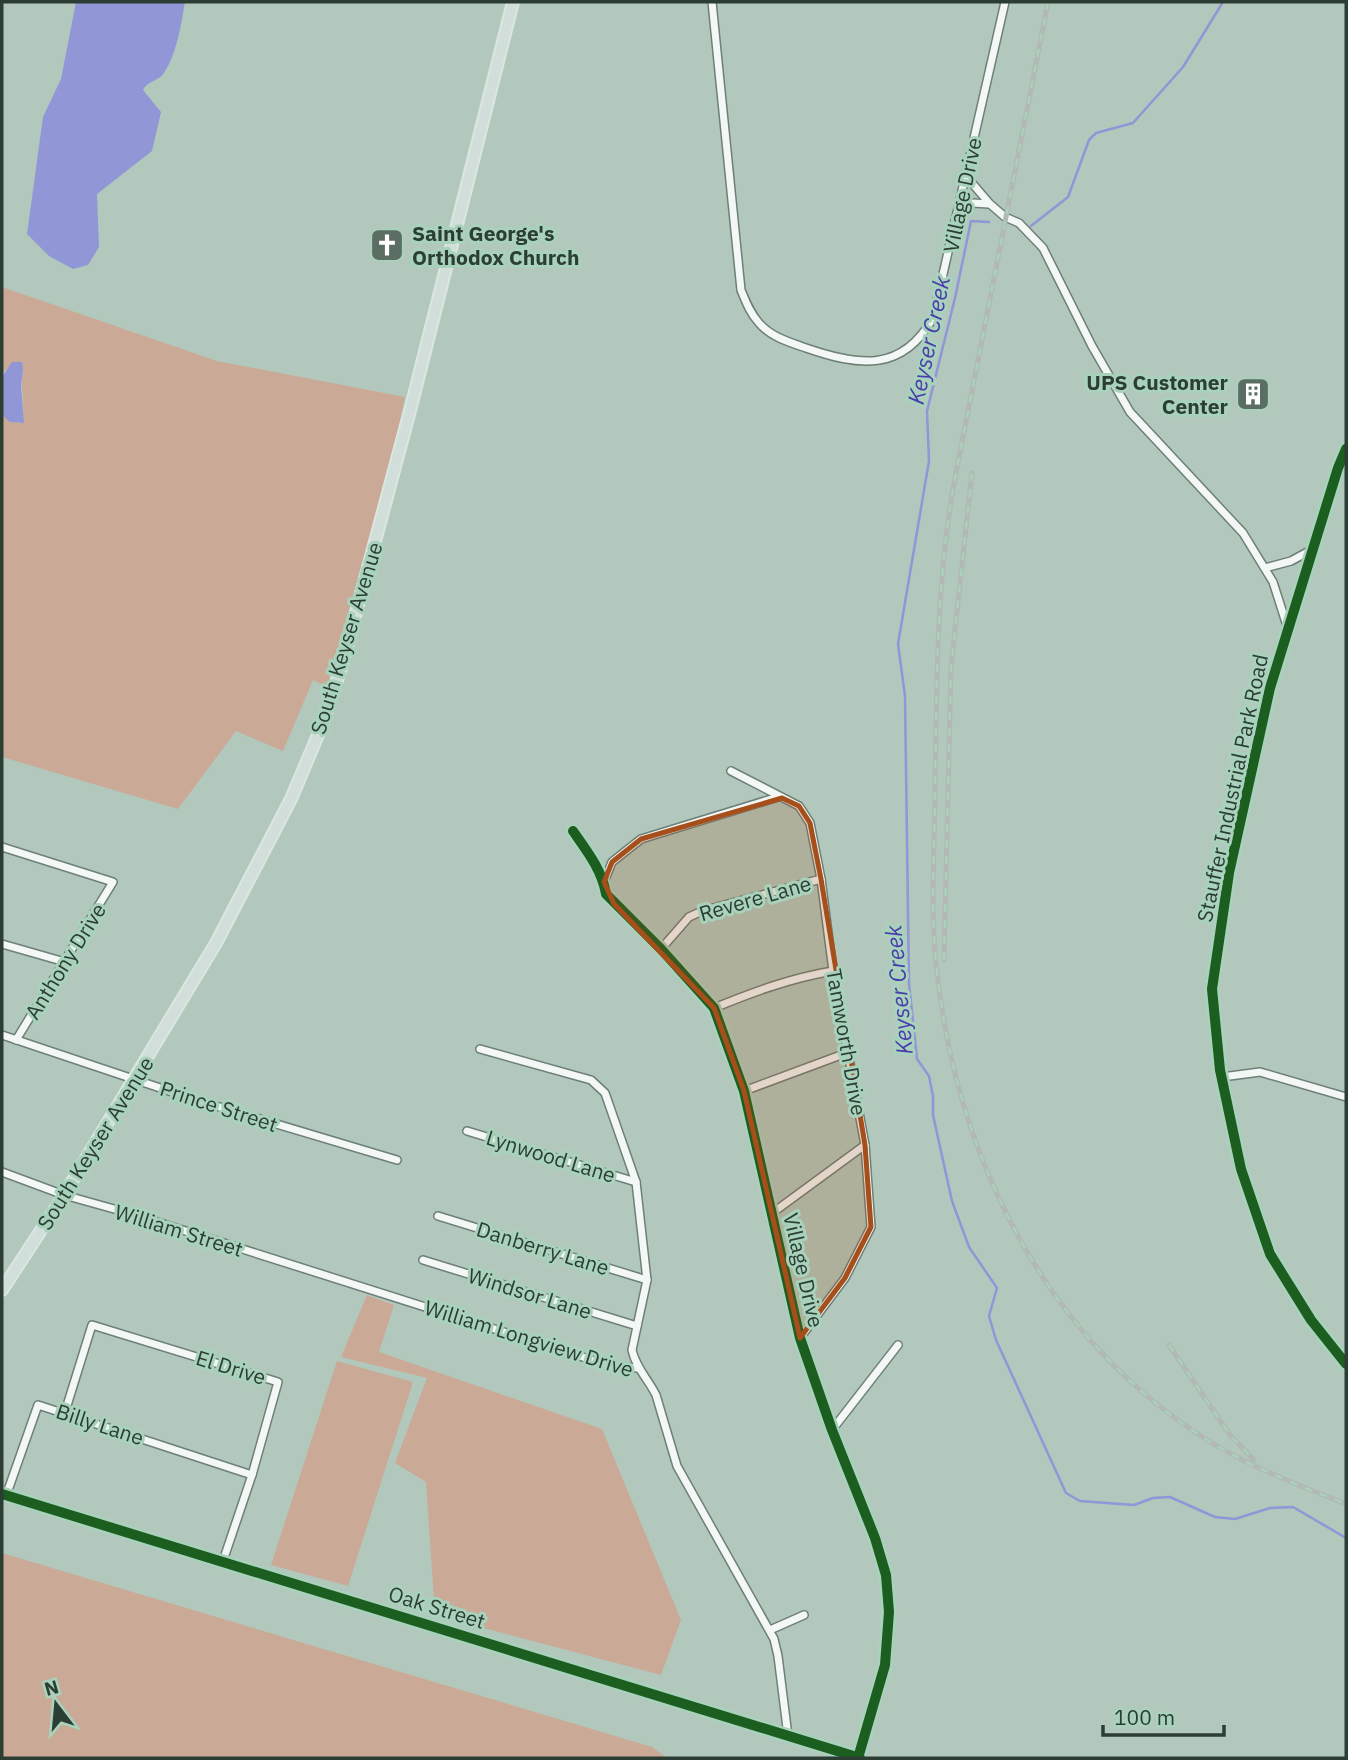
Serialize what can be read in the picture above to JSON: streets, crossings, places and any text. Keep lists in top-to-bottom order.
{
  "streets": {
    "main road": ["South Keyser Avenue"],
    "street": [
      "Village Drive",
      "Stauffer Industrial Park Road",
      "Revere Lane",
      "Anthony Drive",
      "Tamworth Drive",
      "Prince Street",
      "Lynwood Lane",
      "William Street",
      "Danberry Lane",
      "Windsor Lane",
      "William Longview Drive",
      "El Drive",
      "Billy Lane",
      "Oak Street"
    ]
  },
  "crossings": [
    ["Village Drive", "Revere Lane"],
    ["Village Drive", "Tamworth Drive"],
    ["Village Drive", "Oak Street"],
    ["South Keyser Avenue", "Prince Street"],
    ["South Keyser Avenue", "William Street"],
    ["Revere Lane", "Tamworth Drive"],
    ["Anthony Drive", "Prince Street"],
    ["William Street", "William Longview Drive"],
    ["William Longview Drive", "Oak Street"],
    ["El Drive", "Billy Lane"],
    ["El Drive", "Oak Street"],
    ["Billy Lane", "Oak Street"]
  ],
  "water": ["Keyser Creek"],
  "places": {
    "church": ["Saint George's Orthodox Church"],
    "building": ["UPS Customer Center"]
  },
  "scale_bar": "100 m",
  "north": "top"
}
